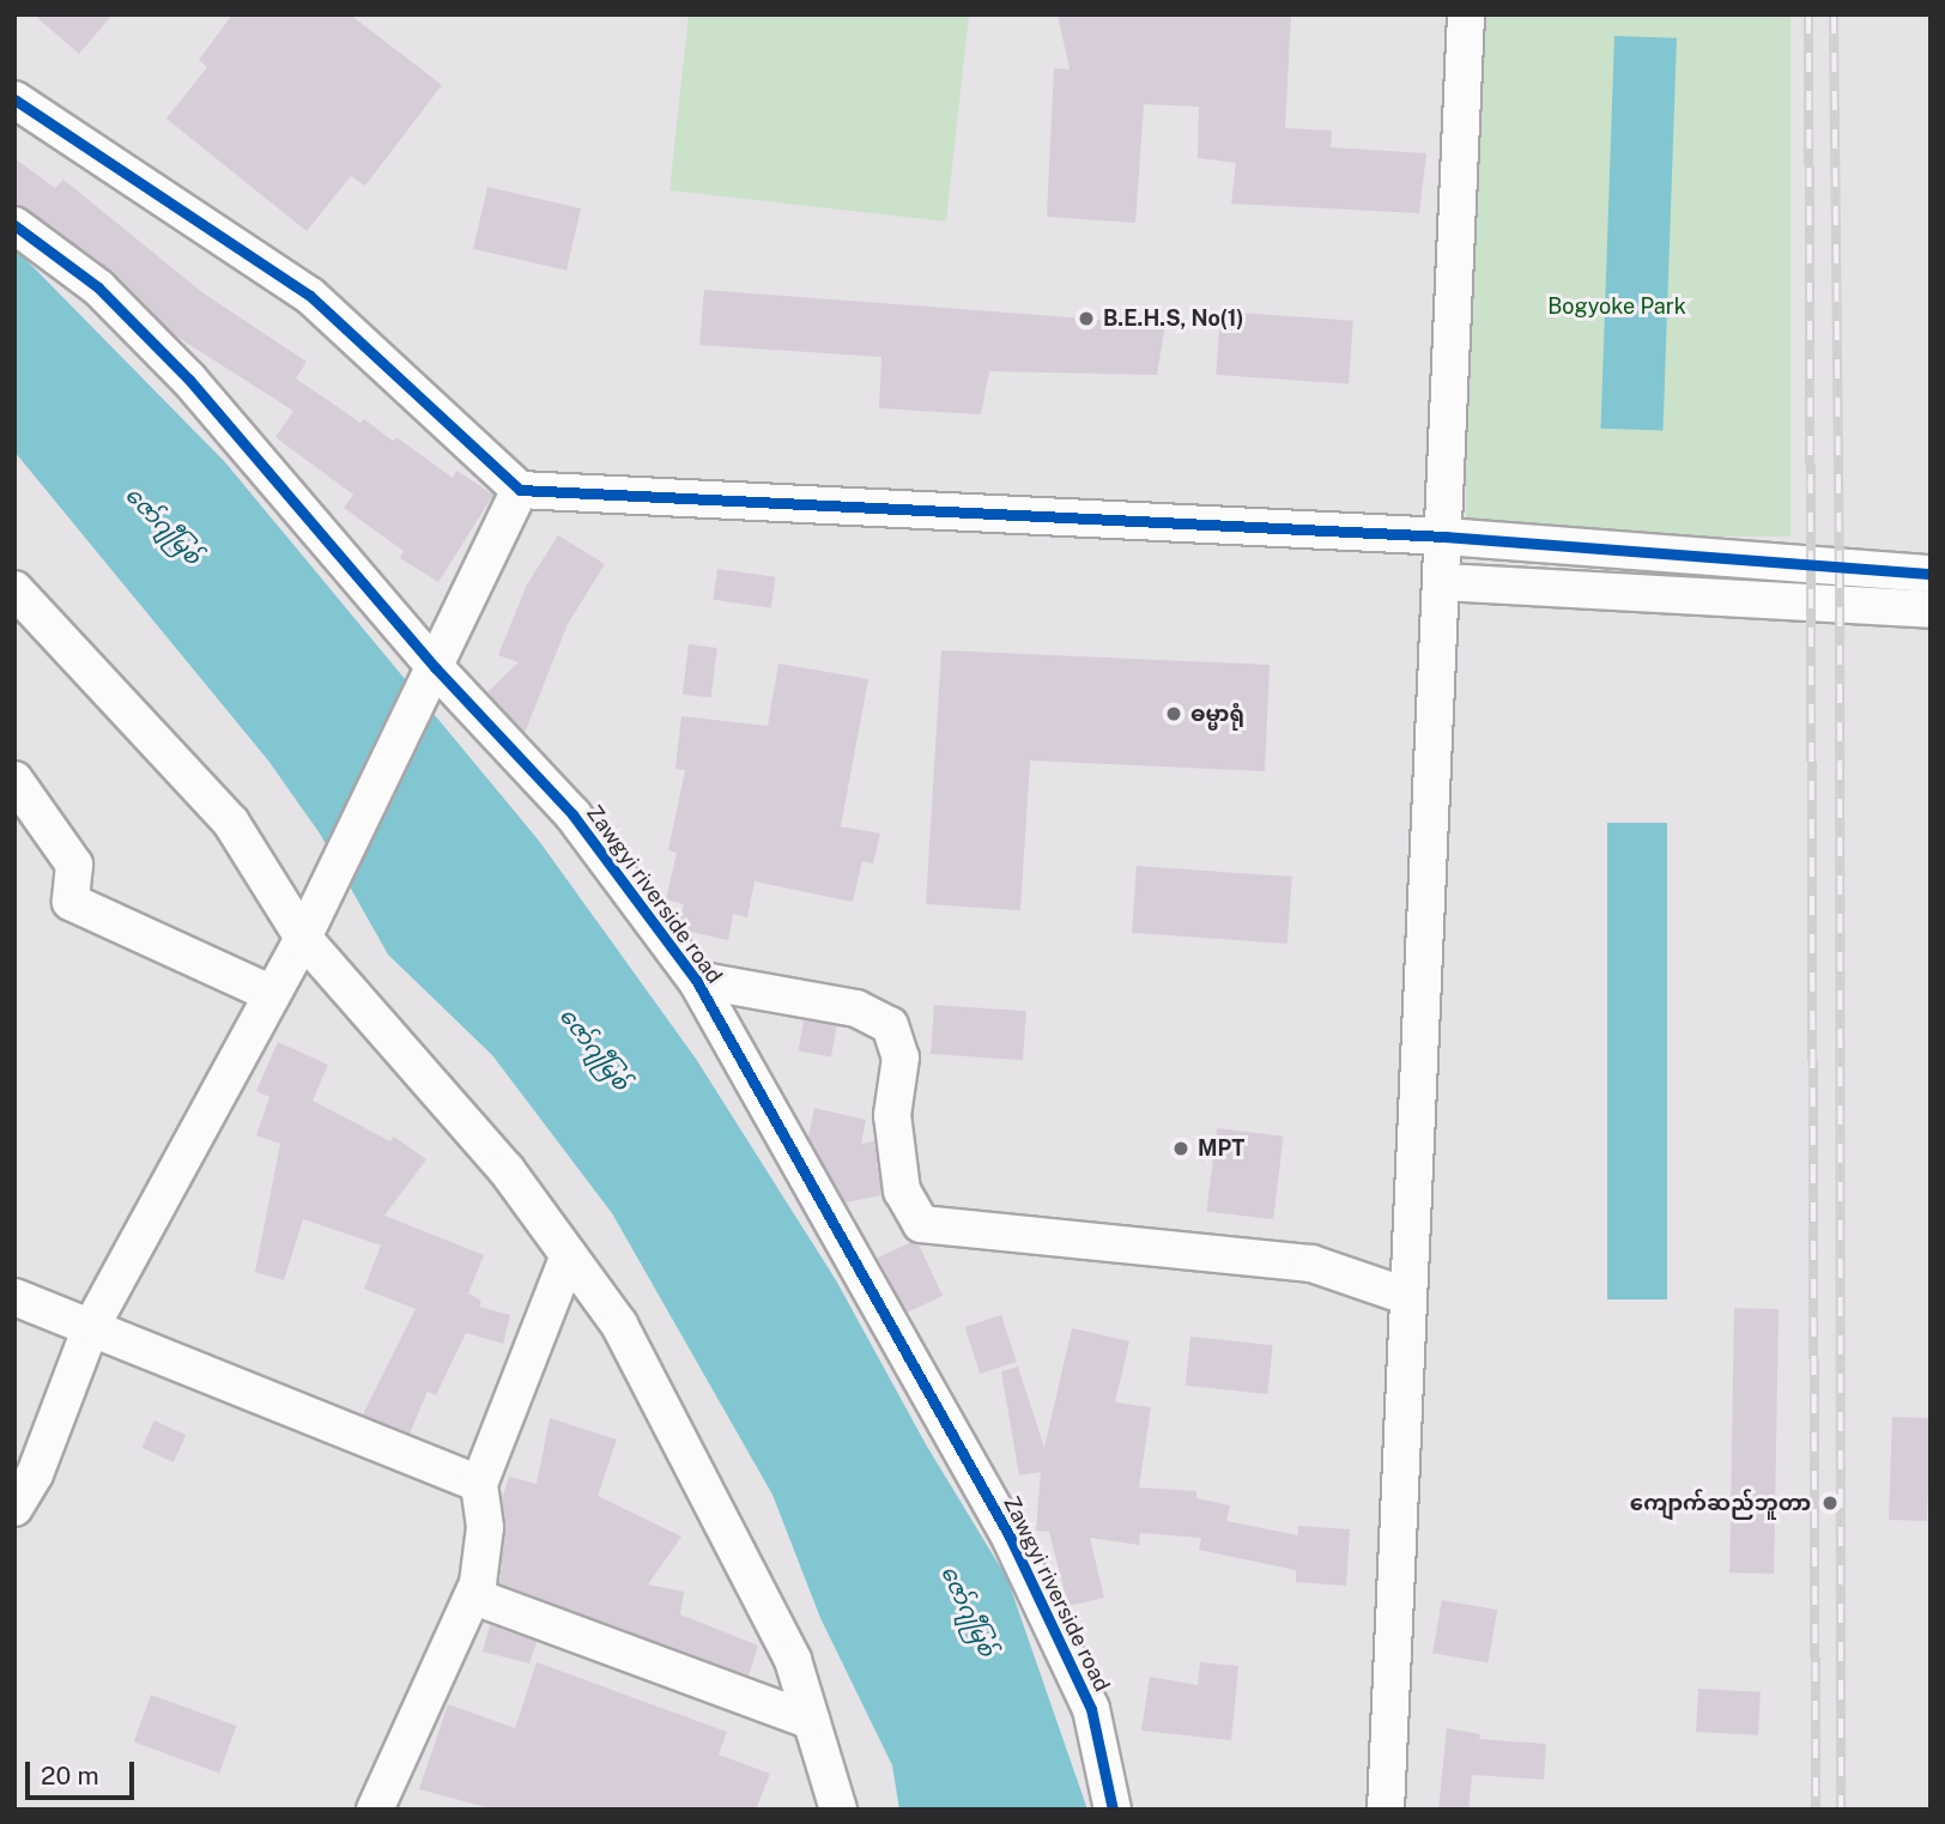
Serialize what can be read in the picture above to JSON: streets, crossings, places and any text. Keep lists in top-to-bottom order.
{
  "streets": {
    "street": ["Zawgyi riverside road"]
  },
  "water": ["ဇော်ဂျီမြစ်"],
  "parks": ["Bogyoke Park"],
  "places": [
    "B.E.H.S, No(1)",
    "ဓမ္မာရုံ",
    "MPT",
    "ကျောက်ဆည်ဘူတာ"
  ],
  "scale_bar": "20 m"
}
